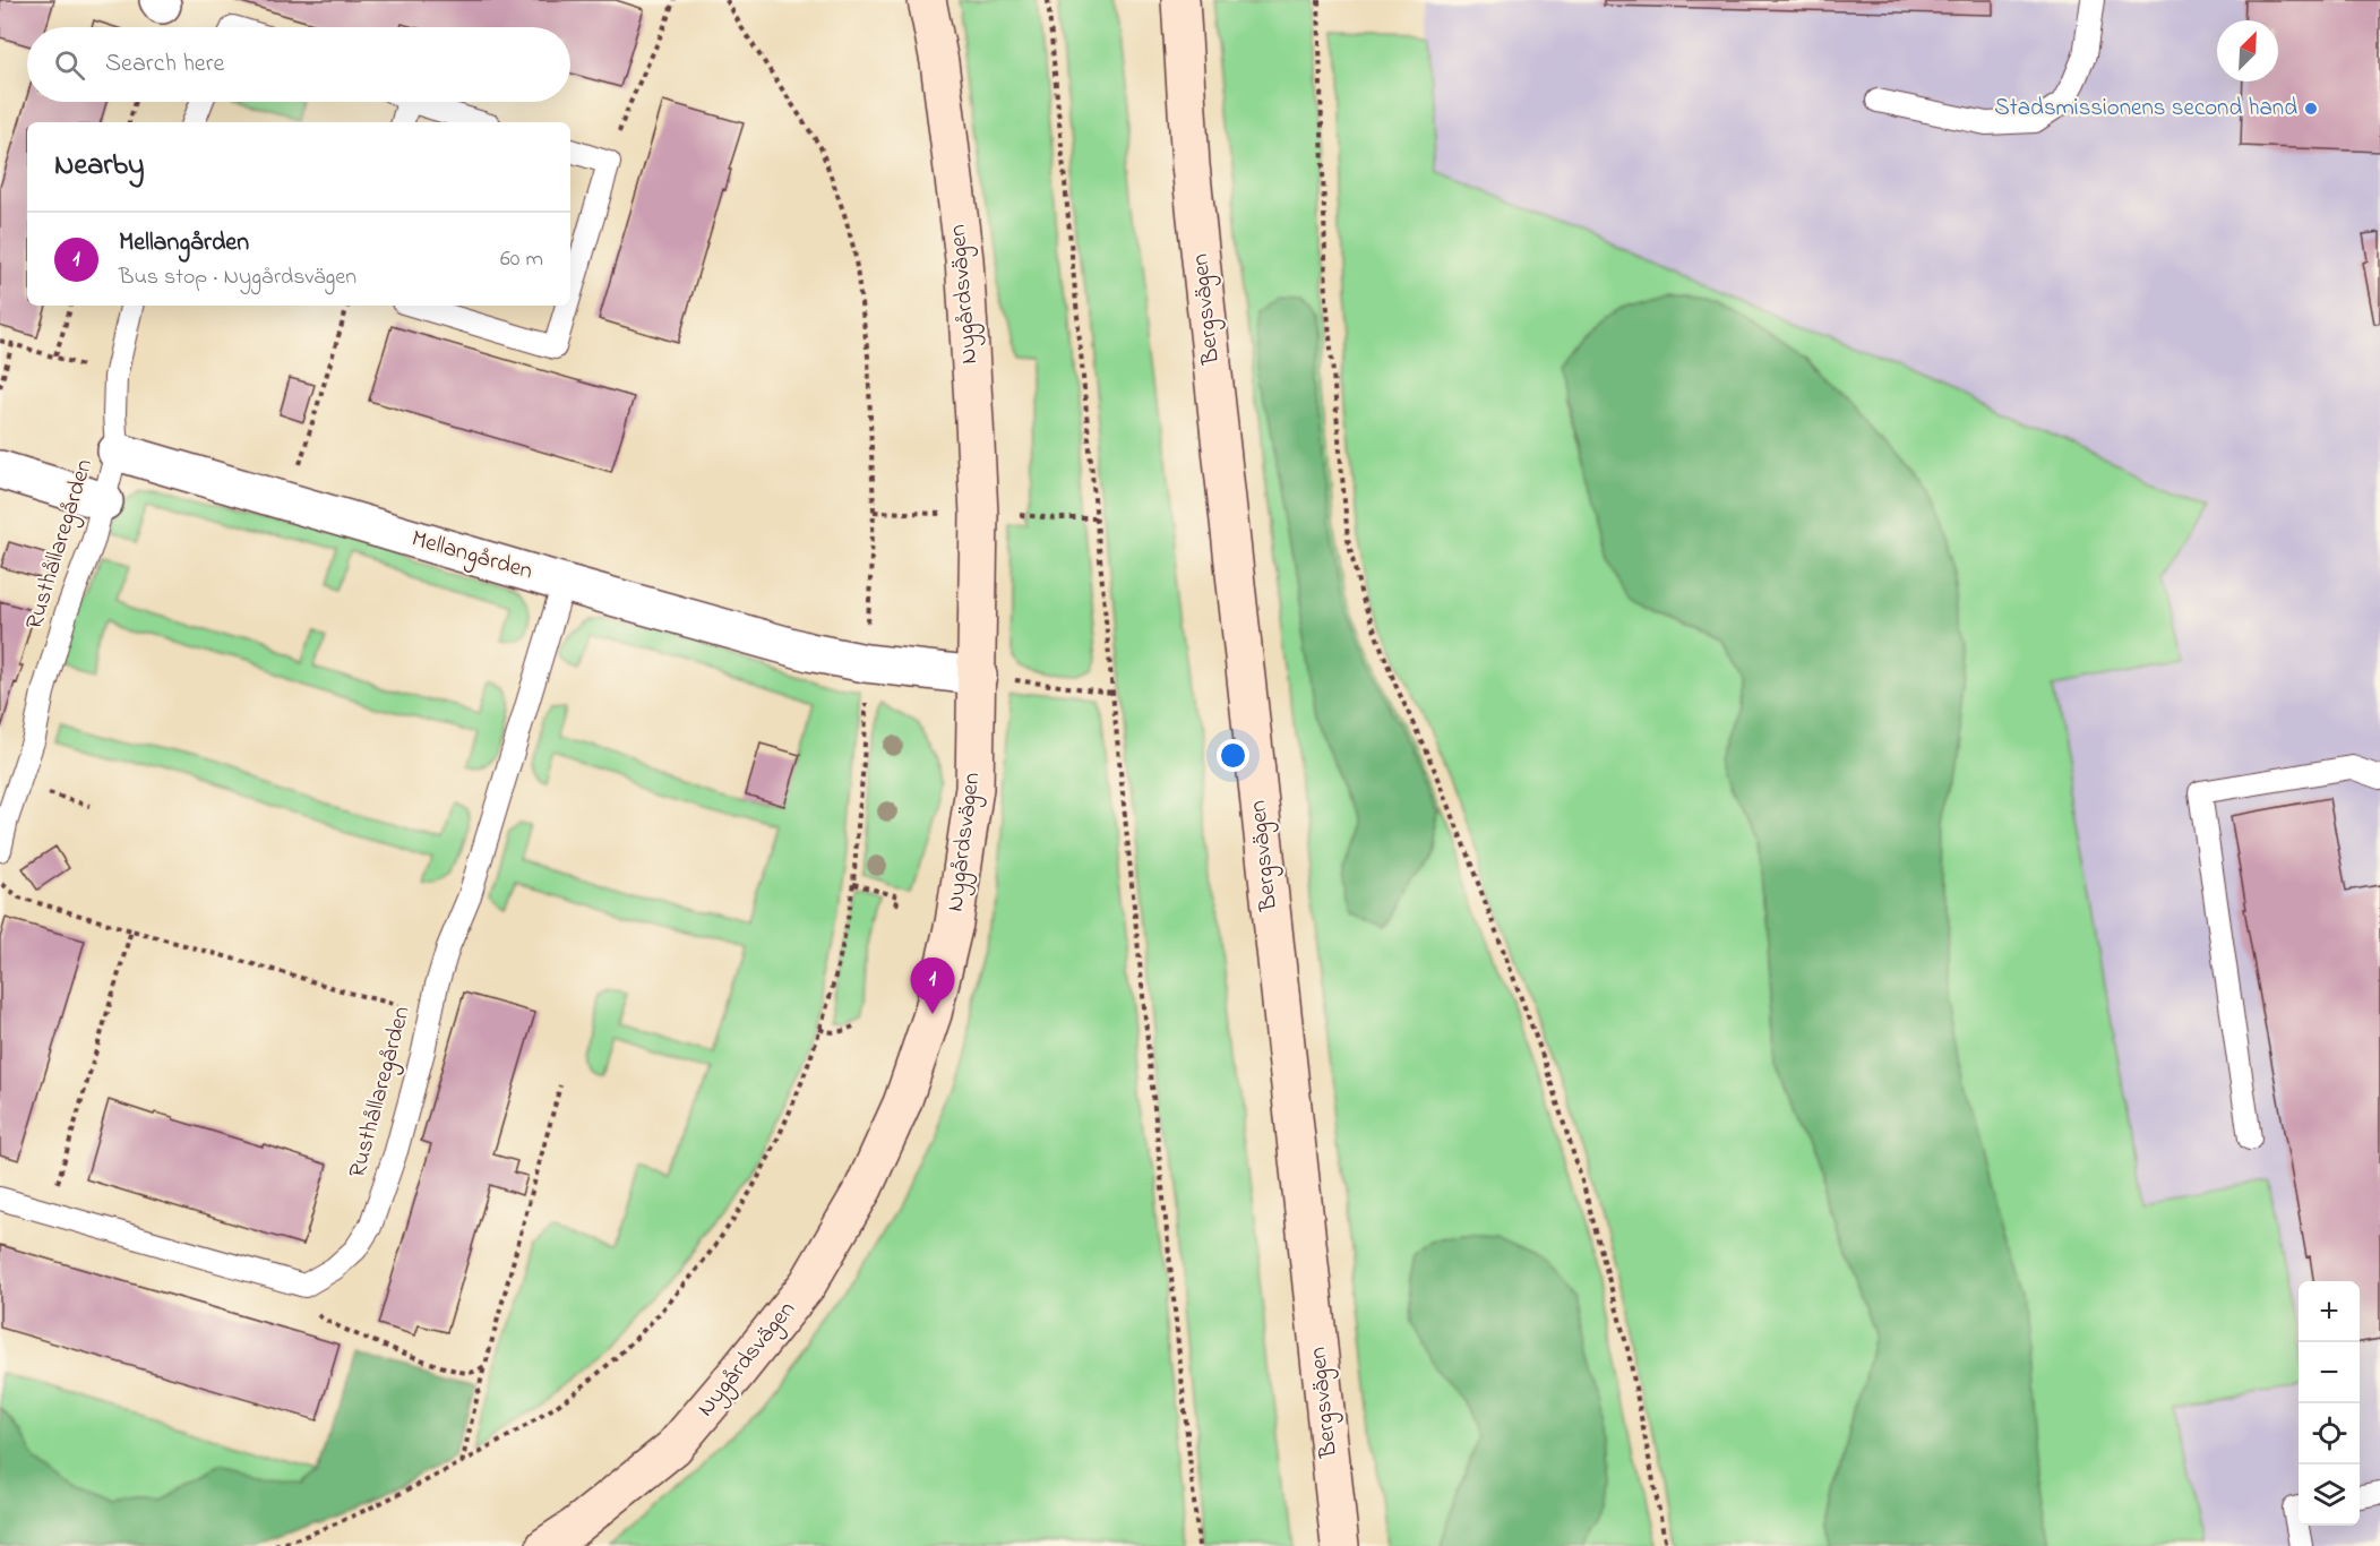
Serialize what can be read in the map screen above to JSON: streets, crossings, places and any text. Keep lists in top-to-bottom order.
{
  "streets": {
    "main road": ["Nygårdsvägen", "Bergsvägen"],
    "street": ["Mellangården"],
    "lane": ["Rusthållaregården"]
  },
  "crossings": [
    ["Nygårdsvägen", "Mellangården"],
    ["Rusthållaregården", "Mellangården"]
  ],
  "places": ["Stadsmissionens second hand"],
  "north": "top right",
  "page": {
    "search": "Search here",
    "heading": "Nearby",
    "list": [
      {
        "mark": "1",
        "name": "Mellangården",
        "note": "Bus stop · Nygårdsvägen",
        "value": "60 m"
      }
    ],
    "pins": "1",
    "map_buttons": ["+", "−"]
  }
}
